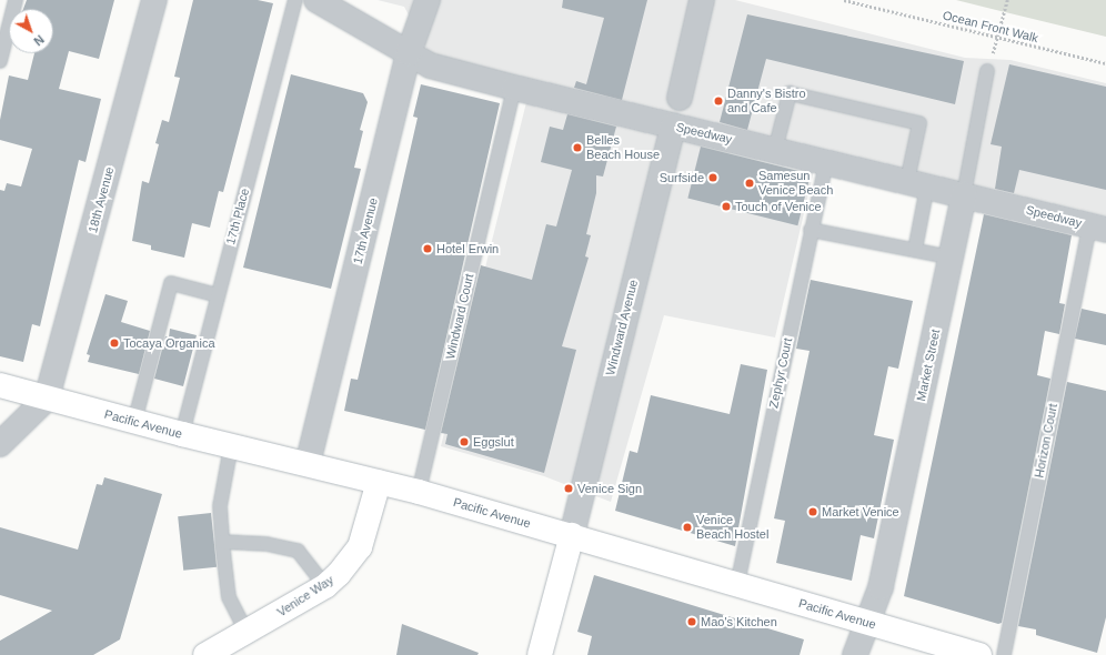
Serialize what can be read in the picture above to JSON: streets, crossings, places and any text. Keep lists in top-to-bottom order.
{
  "streets": {
    "main road": ["Windward Avenue", "Pacific Avenue", "Venice Way"],
    "street": [
      "Speedway",
      "18th Avenue",
      "17th Avenue",
      "Market Street"
    ],
    "lane": [
      "17th Place",
      "Windward Court",
      "Zephyr Court",
      "Horizon Court"
    ],
    "path": ["Ocean Front Walk"]
  },
  "crossings": [
    ["Speedway", "17th Avenue"],
    ["Speedway", "Windward Court"],
    ["Speedway", "Windward Avenue"],
    ["Speedway", "Market Street"],
    ["Speedway", "Zephyr Court"],
    ["Speedway", "Horizon Court"],
    ["18th Avenue", "Pacific Avenue"],
    ["17th Place", "Pacific Avenue"],
    ["17th Avenue", "Pacific Avenue"],
    ["Windward Court", "Pacific Avenue"],
    ["Windward Avenue", "Pacific Avenue"],
    ["Market Street", "Pacific Avenue"],
    ["Zephyr Court", "Pacific Avenue"],
    ["Pacific Avenue", "Venice Way"]
  ],
  "places": [
    "Danny's Bistro and Cafe",
    "Belles Beach House",
    "Surfside",
    "Samesun Venice Beach",
    "Touch of Venice",
    "Hotel Erwin",
    "Tocaya Organica",
    "Eggslut",
    "Venice Sign",
    "Market Venice",
    "Venice Beach Hostel",
    "Mao's Kitchen"
  ],
  "north": "bottom right"
}
